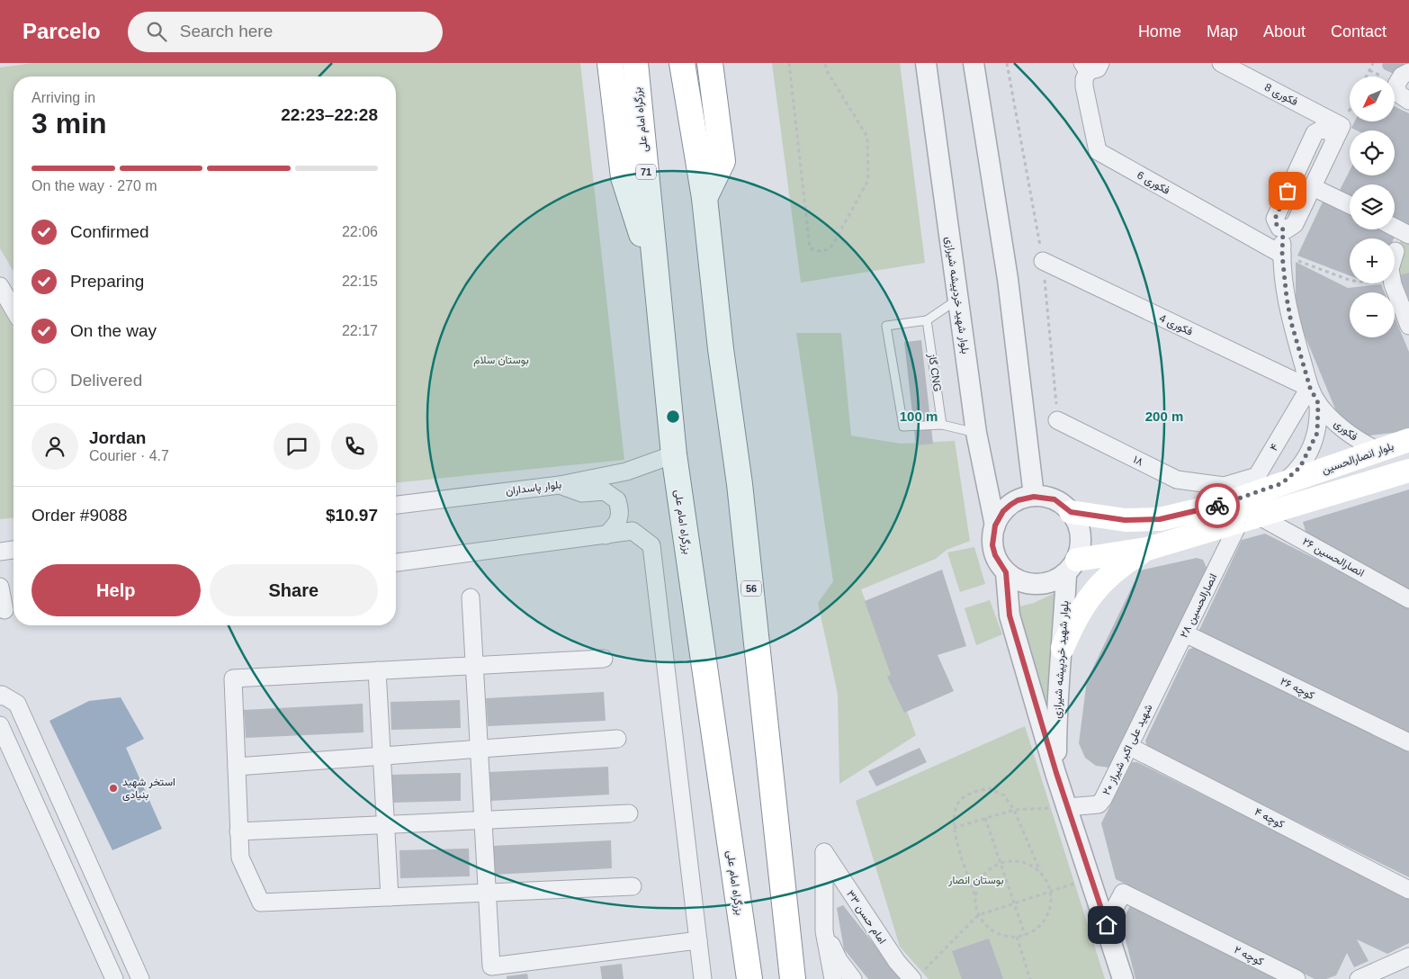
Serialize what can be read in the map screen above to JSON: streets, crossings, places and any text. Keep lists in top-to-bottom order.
{
  "streets": {
    "highway": ["بزرگراه امام علی", "71", "56"],
    "main road": ["بلوار انصارالحسین"],
    "street": [
      "فکوری 8",
      "فکوری 6",
      "بلوار شهید خردپیشه شیرازی",
      "فکوری 4",
      "فکوری",
      "۴",
      "۱۸",
      "بلوار پاسداران",
      "انصارالحسین ۲۶",
      "انصارالحسین ۲۸",
      "کوچه ۲۶",
      "شهید علی اکبر شیراز ۲۰",
      "کوچه ۴",
      "امام حسن ۳۳",
      "کوچه ۲"
    ],
    "lane": ["گاز CNG"]
  },
  "crossings": [
    ["فکوری 8", "فکوری"],
    ["بزرگراه امام علی", "بلوار پاسداران"],
    ["فکوری 6", "فکوری"],
    ["بلوار شهید خردپیشه شیرازی", "بلوار انصارالحسین"],
    ["بلوار شهید خردپیشه شیرازی", "شهید علی اکبر شیراز ۲۰"],
    ["بلوار شهید خردپیشه شیرازی", "کوچه ۲"],
    ["فکوری 4", "فکوری"],
    ["فکوری 4", "۴"],
    ["فکوری", "۴"],
    ["فکوری", "بلوار انصارالحسین"],
    ["۴", "۱۸"],
    ["انصارالحسین ۲۶", "انصارالحسین ۲۸"],
    ["انصارالحسین ۲۸", "کوچه ۲۶"],
    ["انصارالحسین ۲۸", "شهید علی اکبر شیراز ۲۰"],
    ["شهید علی اکبر شیراز ۲۰", "کوچه ۴"]
  ],
  "parks": ["بوستان سلام", "بوستان انصار"],
  "places": ["استخر شهید بنیادی"],
  "north": "bottom left",
  "page": {
    "header": "Parcelo",
    "search": "Search here",
    "nav": [
      "Home",
      "Map",
      "About",
      "Contact"
    ],
    "map_buttons": ["+", "−"],
    "heading": ["3 min", "Arriving in", "22:23–22:28"],
    "panel": [
      "Jordan",
      "Courier · 4.7",
      "Order #9088",
      "$10.97"
    ],
    "bar": "On the way · 270 m",
    "list": [
      ["Confirmed", "22:06"],
      ["Preparing", "22:15"],
      ["On the way", "22:17"],
      "Delivered"
    ],
    "buttons": ["Help", "Share"]
  },
  "rings": ["100 m", "200 m"]
}
